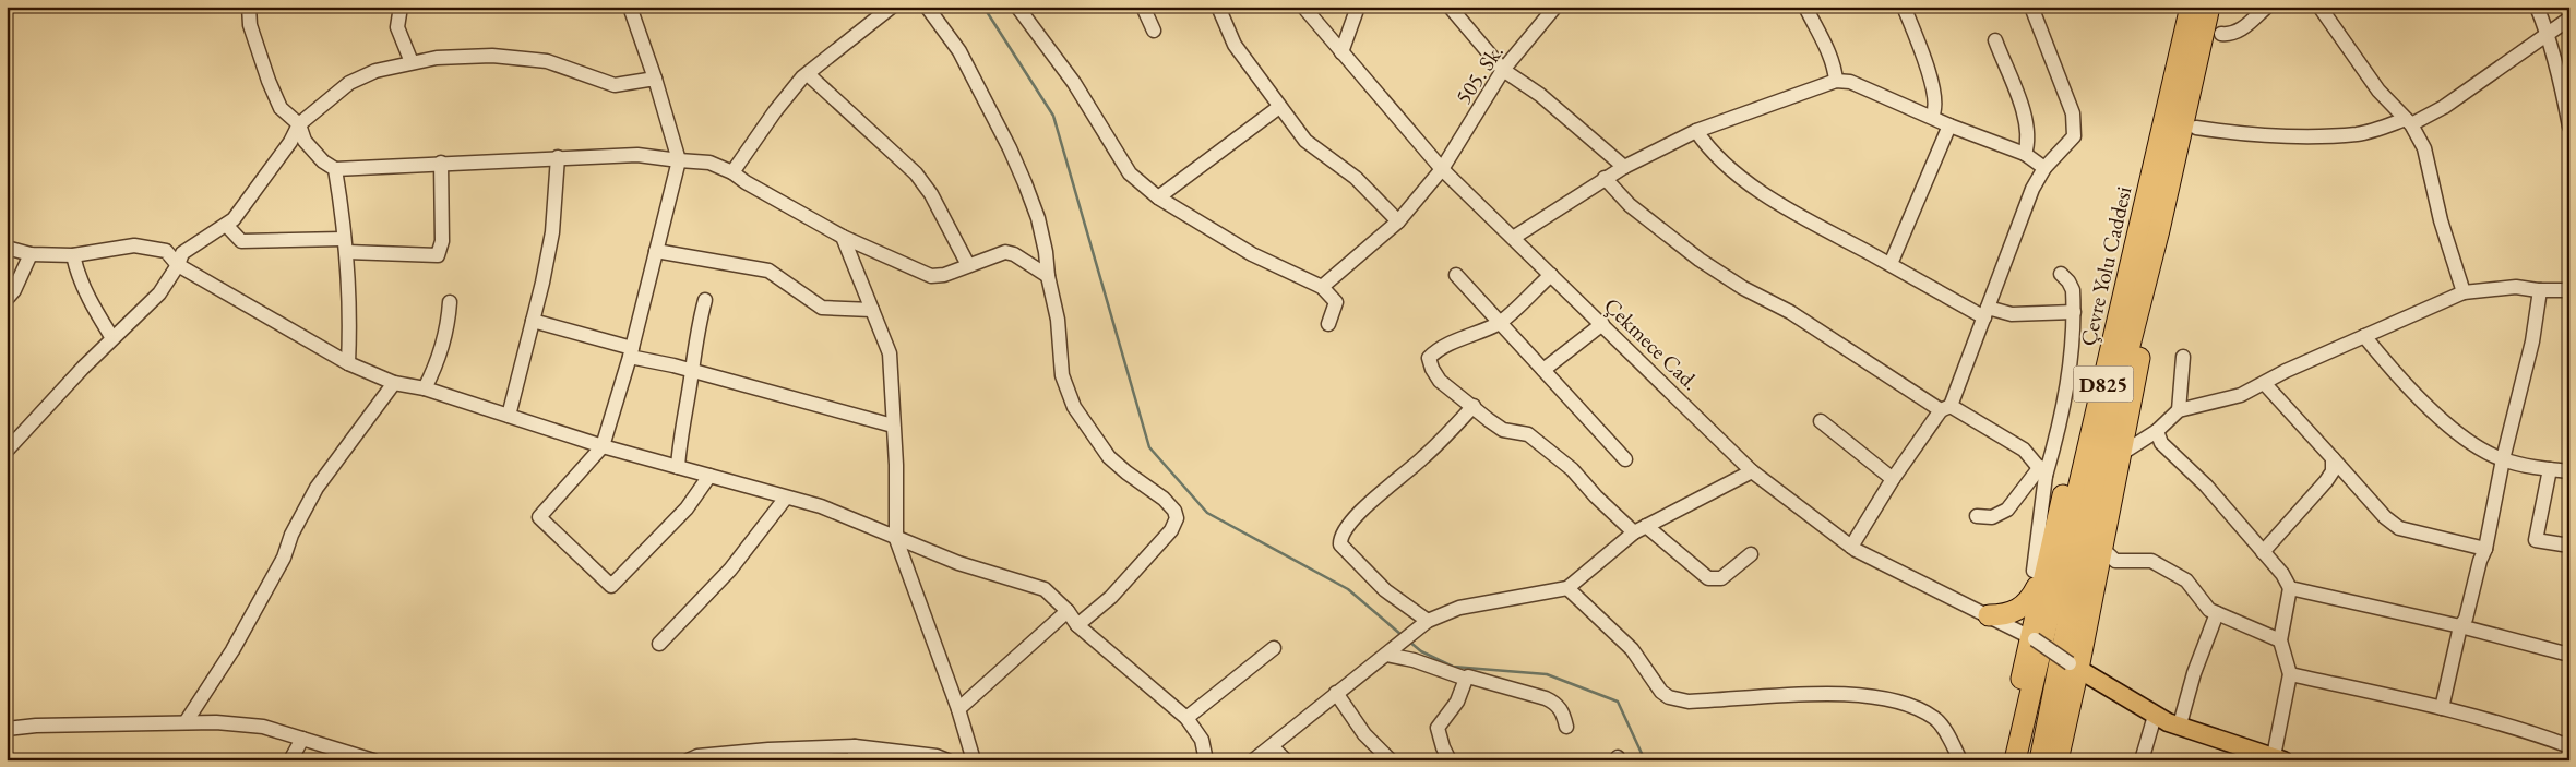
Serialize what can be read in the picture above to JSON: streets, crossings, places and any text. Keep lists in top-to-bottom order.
{
  "streets": {
    "highway": ["Çevre Yolu Caddesi", "D825"],
    "street": ["505. Sk.", "Çekmece Cad."]
  },
  "crossings": [
    ["505. Sk.", "Çekmece Cad."]
  ]
}
